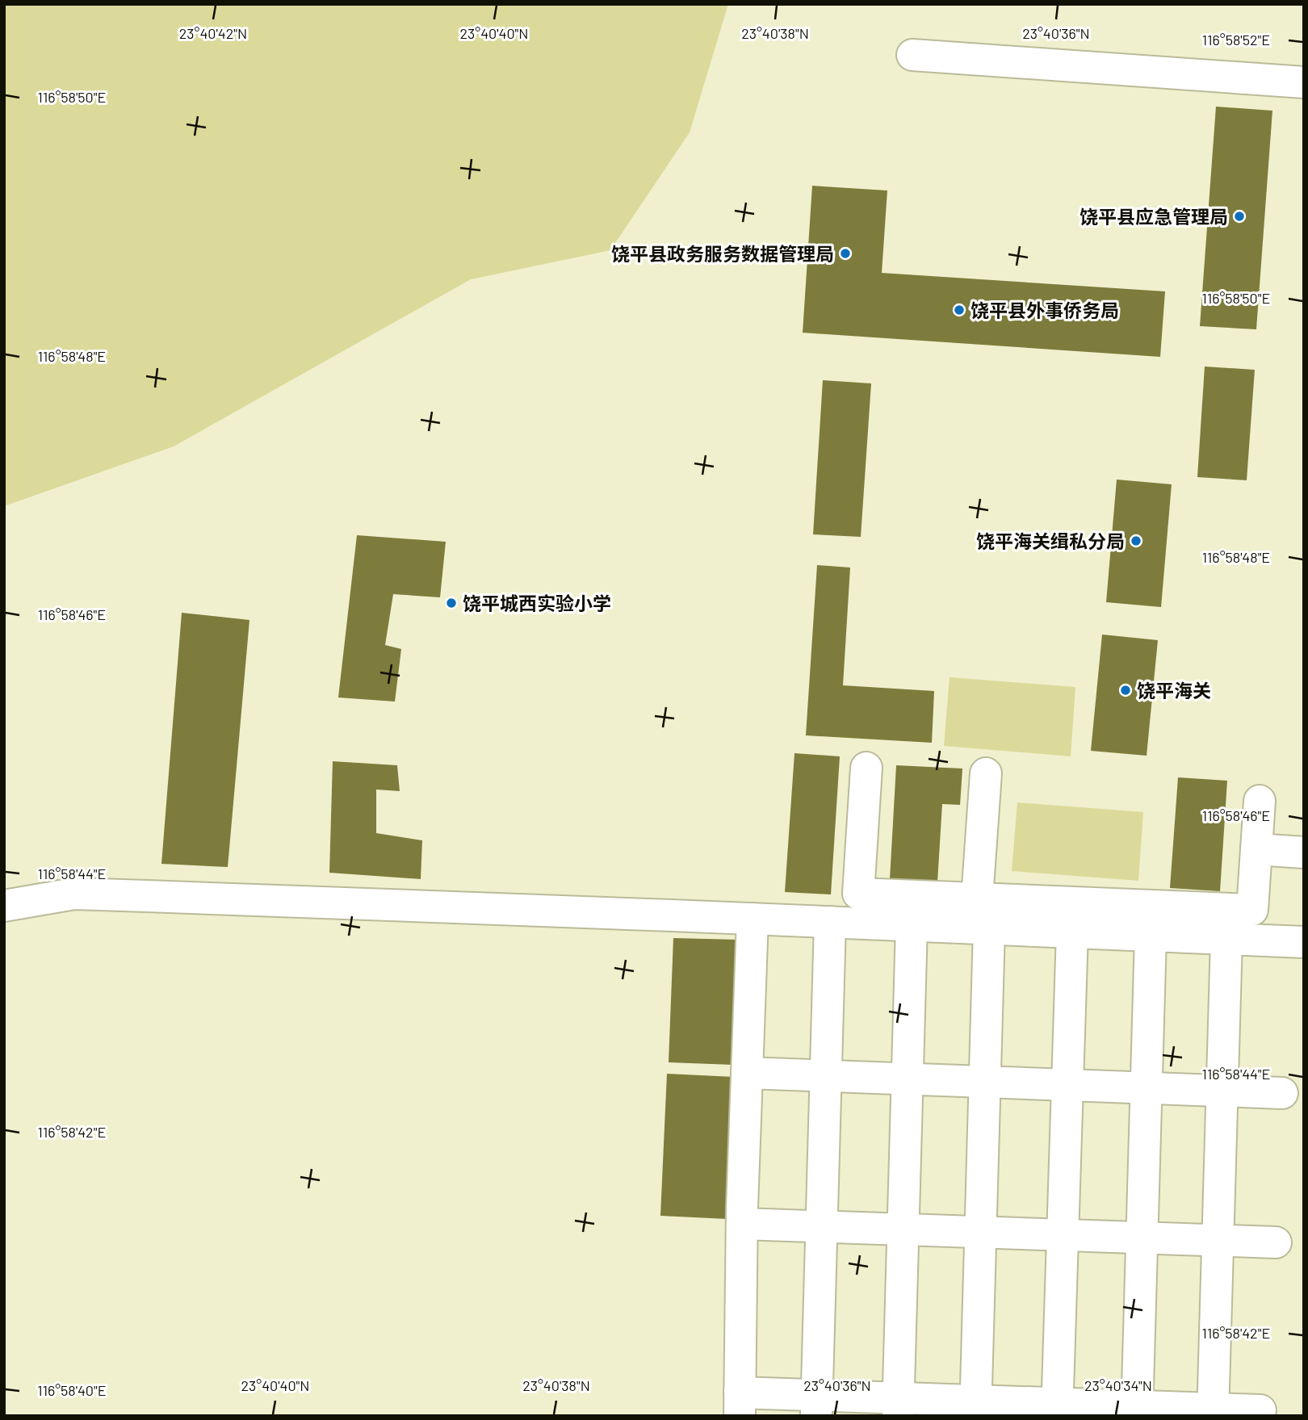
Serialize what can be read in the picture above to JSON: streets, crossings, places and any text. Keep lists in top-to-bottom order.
{
  "places": [
    "饶平县应急管理局",
    "饶平县政务服务数据管理局",
    "饶平县外事侨务局",
    "饶平海关缉私分局",
    "饶平城西实验小学",
    "饶平海关"
  ],
  "coordinates": [
    "23°40'42\"N",
    "23°40'40\"N",
    "23°40'38\"N",
    "23°40'36\"N",
    "116°58'52\"E",
    "116°58'50\"E",
    "116°58'48\"E",
    "116°58'46\"E",
    "116°58'44\"E",
    "116°58'42\"E",
    "23°40'34\"N",
    "116°58'40\"E"
  ]
}
